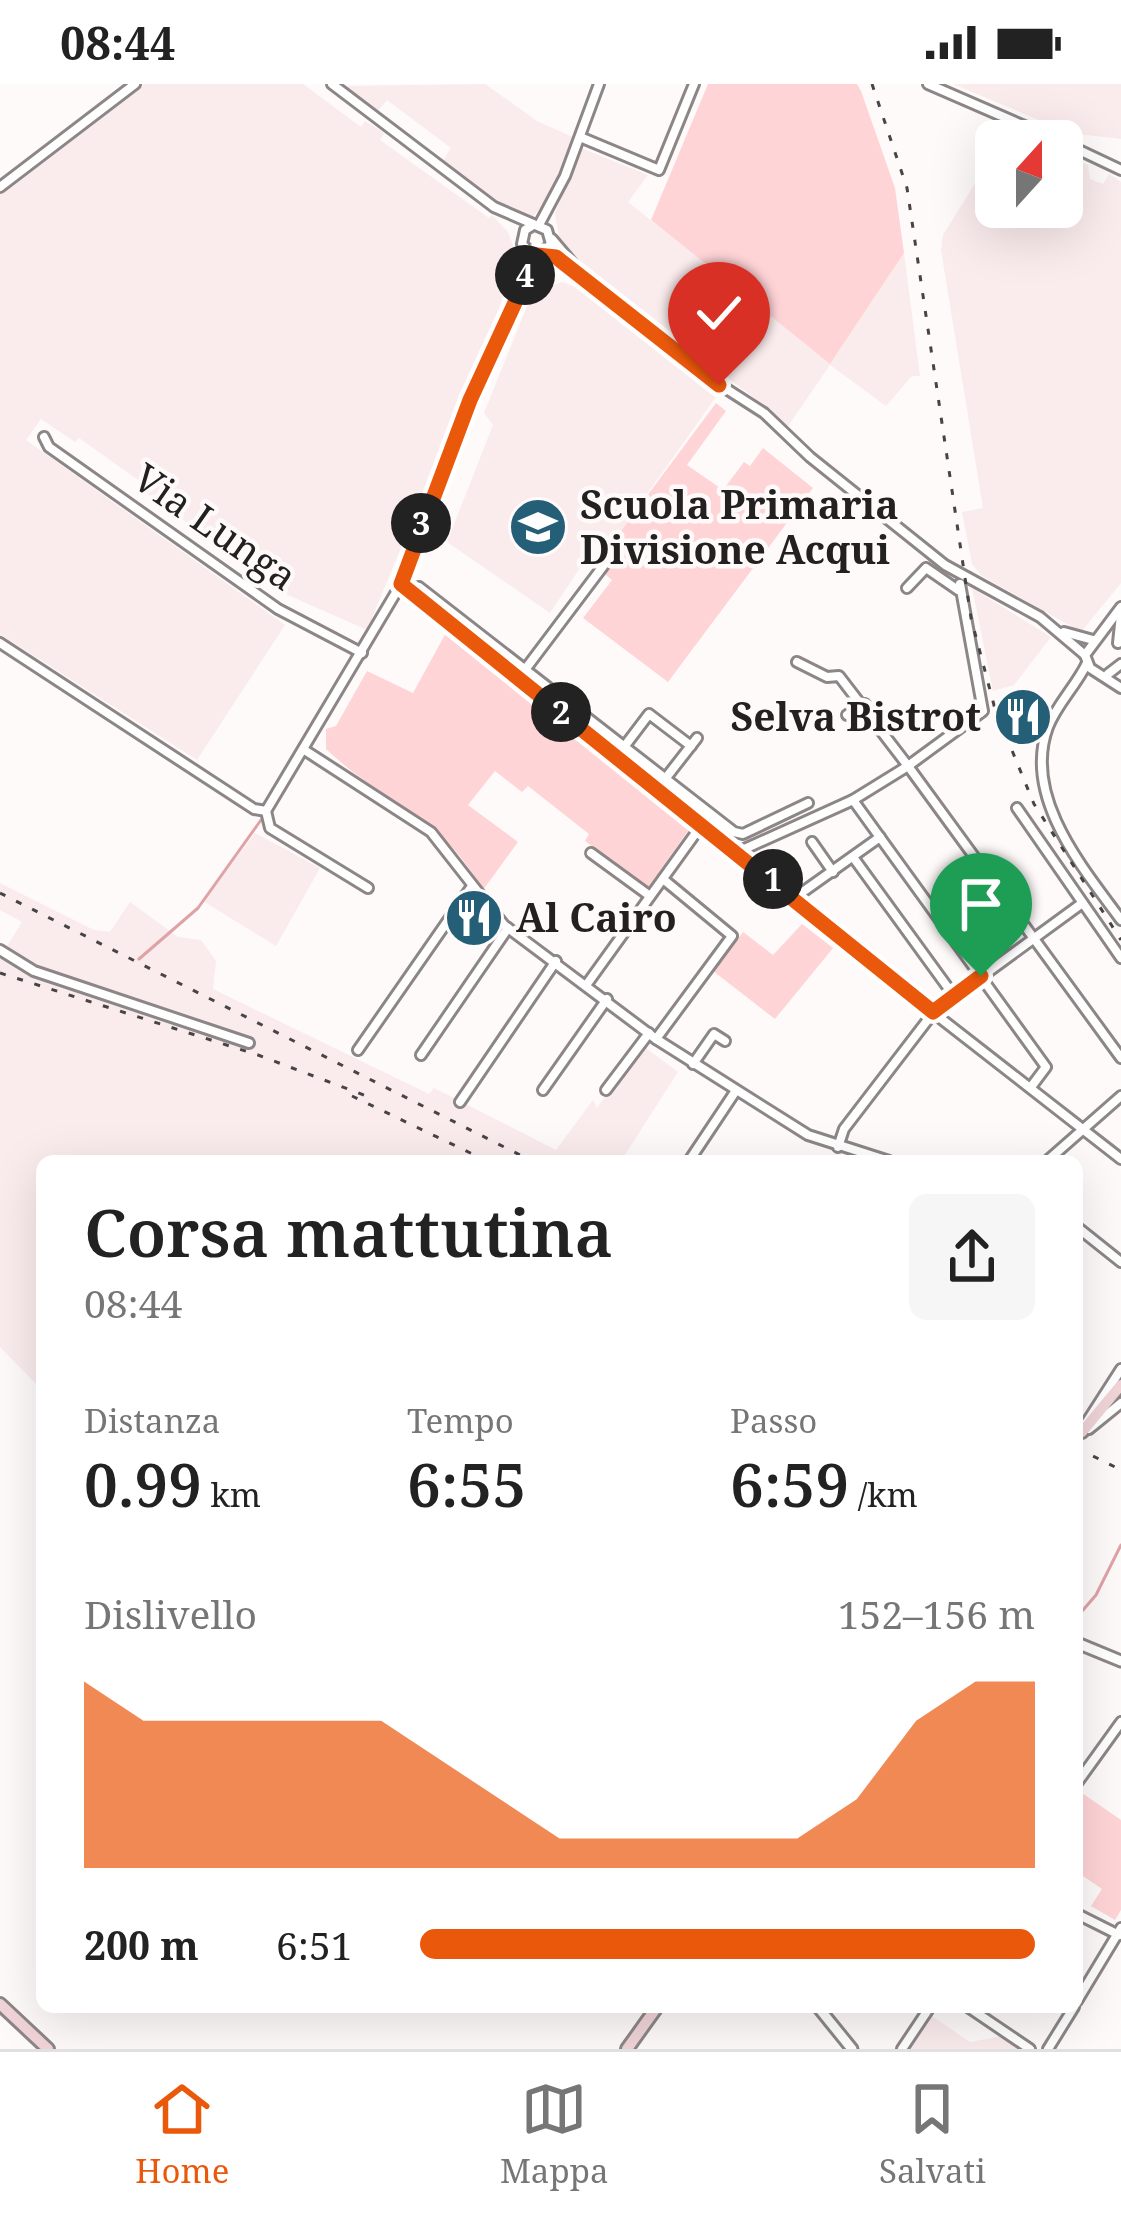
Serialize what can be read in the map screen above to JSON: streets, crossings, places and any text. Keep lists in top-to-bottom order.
{
  "streets": {
    "street": ["Via Lunga"]
  },
  "places": {
    "school or university": ["Scuola Primaria Divisione Acqui"],
    "restaurant": ["Selva Bistrot", "Al Cairo"]
  },
  "north": "top",
  "page": {
    "status": "08:44",
    "pins": [
      "4",
      "3",
      "2",
      "1"
    ],
    "heading": ["Corsa mattutina", "08:44"],
    "stats": [
      ["Distanza", "0.99 km"],
      ["Tempo", "6:55"],
      ["Passo", "6:59 /km"]
    ],
    "chart": ["Dislivello", "152–156 m"],
    "list": [
      {
        "name": "200 m",
        "note": "6:51"
      }
    ],
    "tabs": ["Home", "Mappa", "Salvati"]
  }
}
